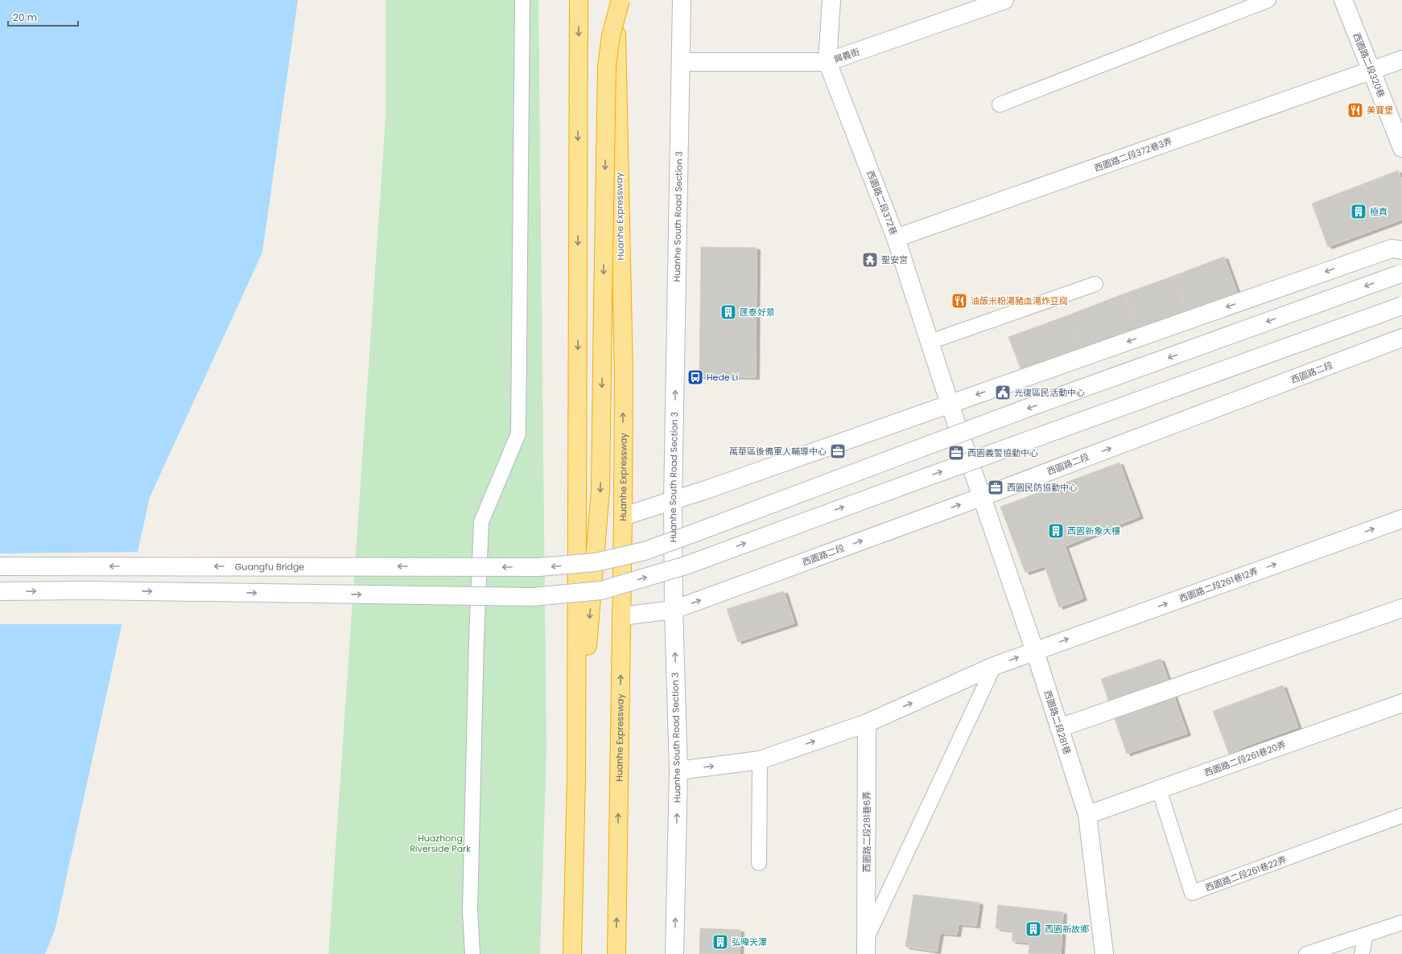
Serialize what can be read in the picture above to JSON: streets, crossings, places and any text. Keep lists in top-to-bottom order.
{
  "streets": {
    "highway": ["Huanhe Expressway"],
    "street": [
      "興義街",
      "西園路二段320巷",
      "西園路二段372巷3弄",
      "西園路二段372巷",
      "Huanhe South Road Section 3",
      "西園路二段",
      "Guangfu Bridge",
      "西園路二段261巷12弄",
      "西園路二段281巷",
      "西園路二段261巷20弄",
      "西園路二段281巷6弄"
    ],
    "lane": ["西園路二段261巷22弄"]
  },
  "crossings": [
    ["興義街", "西園路二段372巷"],
    ["興義街", "Huanhe South Road Section 3"],
    ["西園路二段320巷", "西園路二段372巷3弄"],
    ["西園路二段372巷3弄", "西園路二段372巷"],
    ["西園路二段372巷", "西園路二段"],
    ["西園路二段372巷", "西園路二段281巷"],
    ["Huanhe Expressway", "西園路二段"],
    ["Huanhe South Road Section 3", "西園路二段"],
    ["西園路二段", "西園路二段281巷"],
    ["西園路二段261巷12弄", "西園路二段281巷"],
    ["西園路二段281巷", "西園路二段261巷20弄"],
    ["西園路二段261巷20弄", "西園路二段261巷22弄"]
  ],
  "one_way": ["Huanhe South Road Section 3"],
  "parks": ["Huazhong Riverside Park"],
  "places": {
    "restaurant": ["美寶堡", "油飯米粉湯豬血湯炸豆腐"],
    "building": [
      "極真",
      "匯泰好景",
      "西園新象大樓",
      "西園新故鄉",
      "弘暐天澤"
    ],
    "temple": ["聖安宮"],
    "bus stop": ["Hede Li"],
    "public building": ["光復區民活動中心"],
    "office": ["萬華區後備軍人輔導中心", "西園義警協勤中心", "西園民防協勤中心"]
  },
  "scale_bar": "20 m"
}
